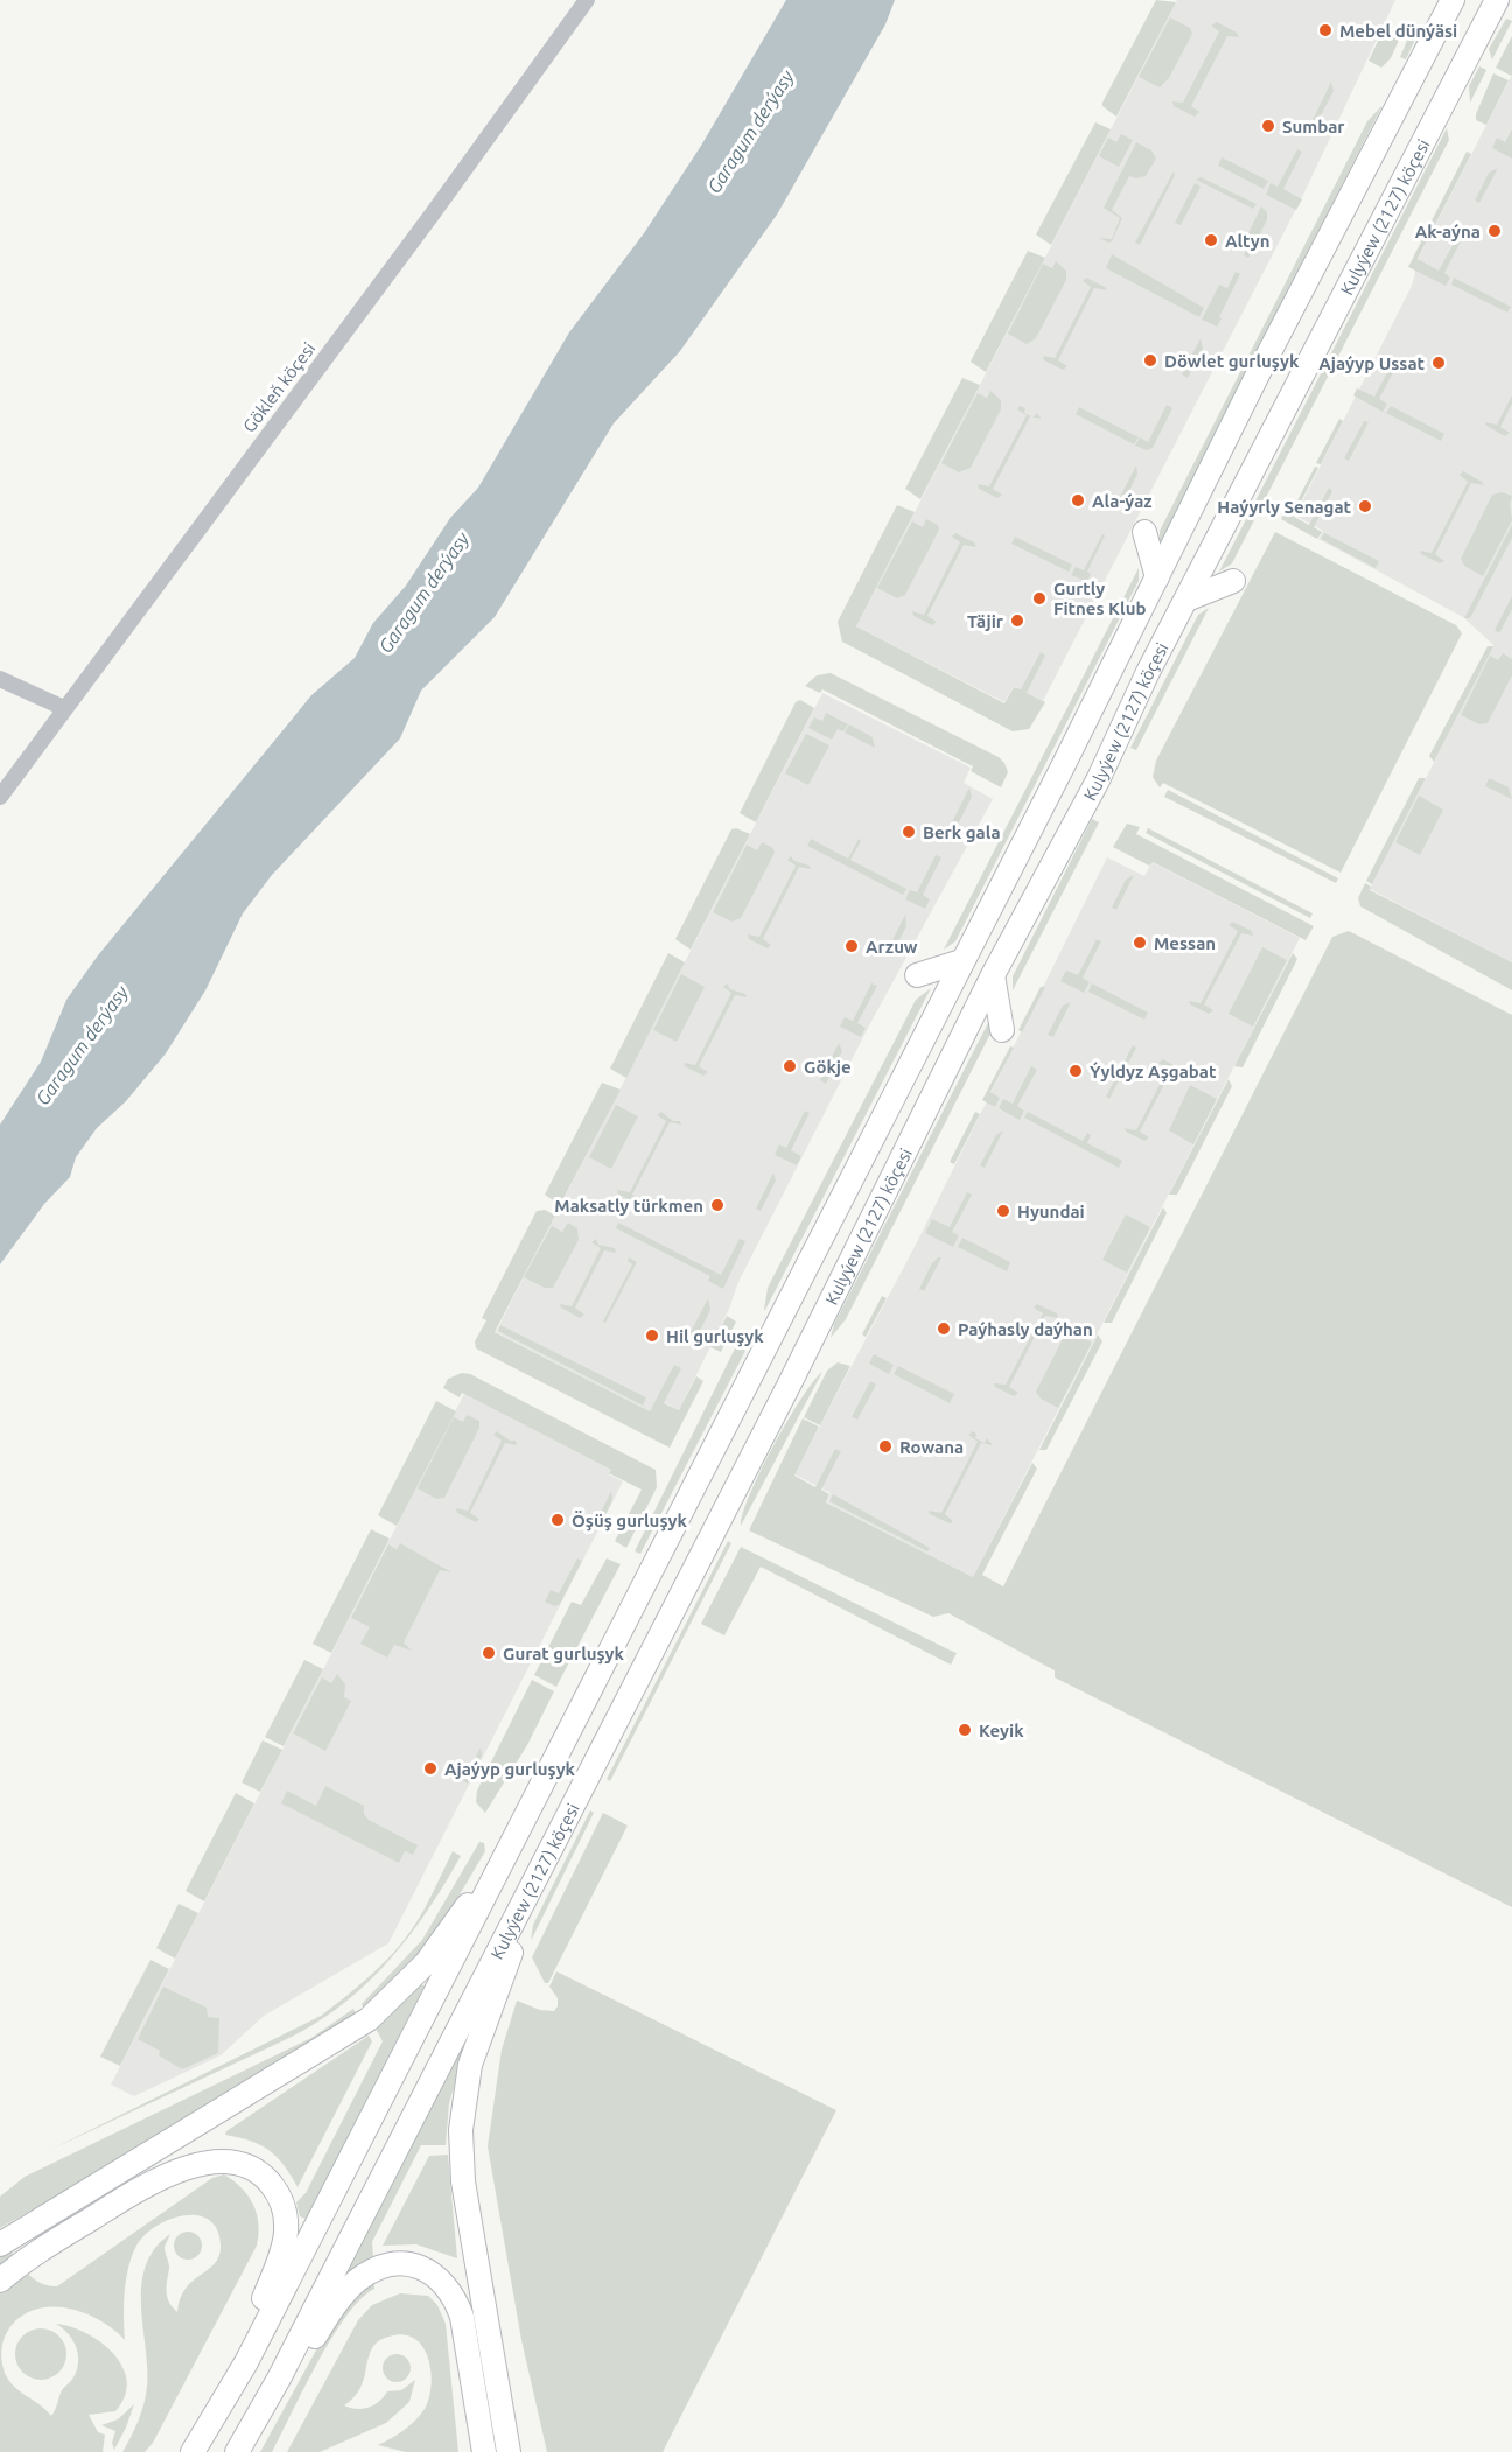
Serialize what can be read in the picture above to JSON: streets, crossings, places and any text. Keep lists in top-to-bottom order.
{
  "streets": {
    "highway": ["Kulyýew (2127) köçesi"],
    "street": ["Gökleň köçesi"]
  },
  "water": ["Garagum derýasy"],
  "places": [
    "Mebel dünýäsi",
    "Sumbar",
    "Ak-aýna",
    "Altyn",
    "Döwlet gurluşyk",
    "Ajaýyp Ussat",
    "Ala-ýaz",
    "Haýyrly Senagat",
    "Gurtly Fitnes Klub",
    "Täjir",
    "Berk gala",
    "Messan",
    "Arzuw",
    "Gökje",
    "Ýyldyz Aşgabat",
    "Maksatly türkmen",
    "Hyundai",
    "Paýhasly daýhan",
    "Hil gurluşyk",
    "Rowana",
    "Öşüş gurluşyk",
    "Gurat gurluşyk",
    "Keyik",
    "Ajaýyp gurluşyk"
  ]
}
